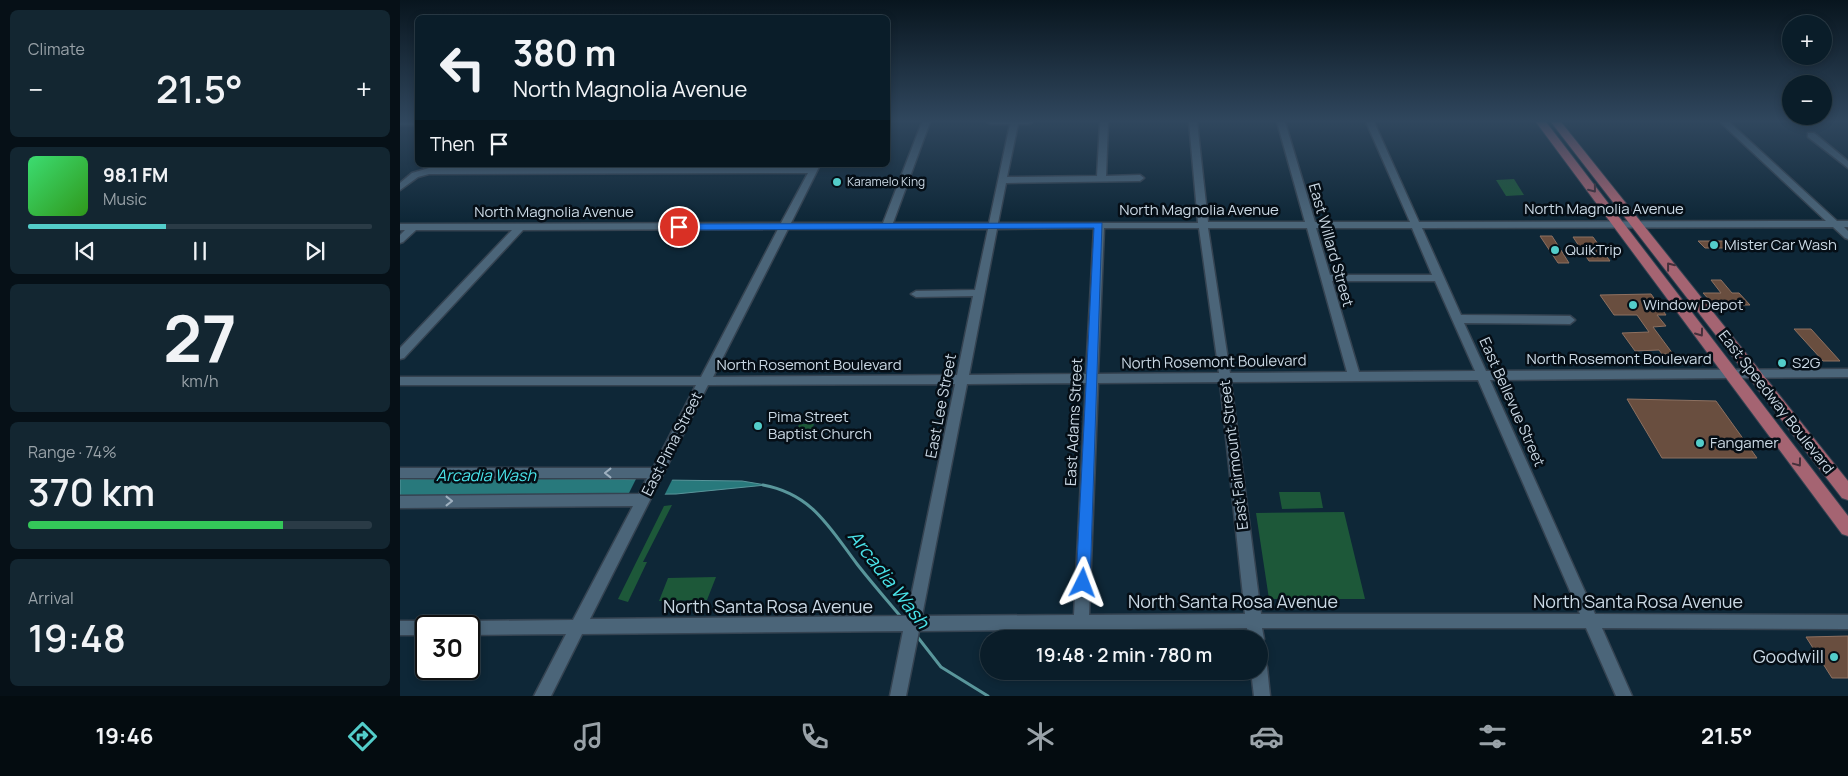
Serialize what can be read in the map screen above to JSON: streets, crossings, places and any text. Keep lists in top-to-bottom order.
{
  "streets": {
    "main road": ["East Speedway Boulevard"],
    "street": [
      "North Magnolia Avenue",
      "East Willard Street",
      "North Rosemont Boulevard",
      "East Bellevue Street",
      "East Lee Street",
      "East Adams Street",
      "East Pima Street",
      "East Fairmount Street",
      "North Santa Rosa Avenue"
    ]
  },
  "crossings": [
    ["North Magnolia Avenue", "East Willard Street"],
    ["North Magnolia Avenue", "East Bellevue Street"],
    ["North Magnolia Avenue", "East Speedway Boulevard"],
    ["North Magnolia Avenue", "East Lee Street"],
    ["North Magnolia Avenue", "East Adams Street"],
    ["North Magnolia Avenue", "East Pima Street"],
    ["North Magnolia Avenue", "East Fairmount Street"],
    ["East Willard Street", "North Rosemont Boulevard"],
    ["North Rosemont Boulevard", "East Bellevue Street"],
    ["North Rosemont Boulevard", "East Speedway Boulevard"],
    ["North Rosemont Boulevard", "East Lee Street"],
    ["North Rosemont Boulevard", "East Adams Street"],
    ["North Rosemont Boulevard", "East Pima Street"],
    ["North Rosemont Boulevard", "East Fairmount Street"],
    ["East Bellevue Street", "North Santa Rosa Avenue"],
    ["East Lee Street", "North Santa Rosa Avenue"],
    ["East Adams Street", "North Santa Rosa Avenue"],
    ["East Pima Street", "North Santa Rosa Avenue"],
    ["East Fairmount Street", "North Santa Rosa Avenue"]
  ],
  "water": ["Arcadia Wash"],
  "places": [
    "Karamelo King",
    "Mister Car Wash",
    "QuikTrip",
    "Window Depot",
    "S2G",
    "Pima Street Baptist Church",
    "Fangamer",
    "Goodwill"
  ],
  "page": {
    "tile": [
      "Climate",
      ["27", "km/h"],
      ["Range · 74%", "370 km"],
      ["Arrival", "19:48"]
    ],
    "map_buttons": ["+", "−"],
    "turn": ["380 m", "North Magnolia Avenue"],
    "heat": ["−", "21.5°", "+"],
    "then": "Then",
    "song": ["98.1 FM", "Music"],
    "limit": "30",
    "trip": "19:48 · 2 min · 780 m",
    "tabs": ["19:46", "21.5°"]
  }
}
